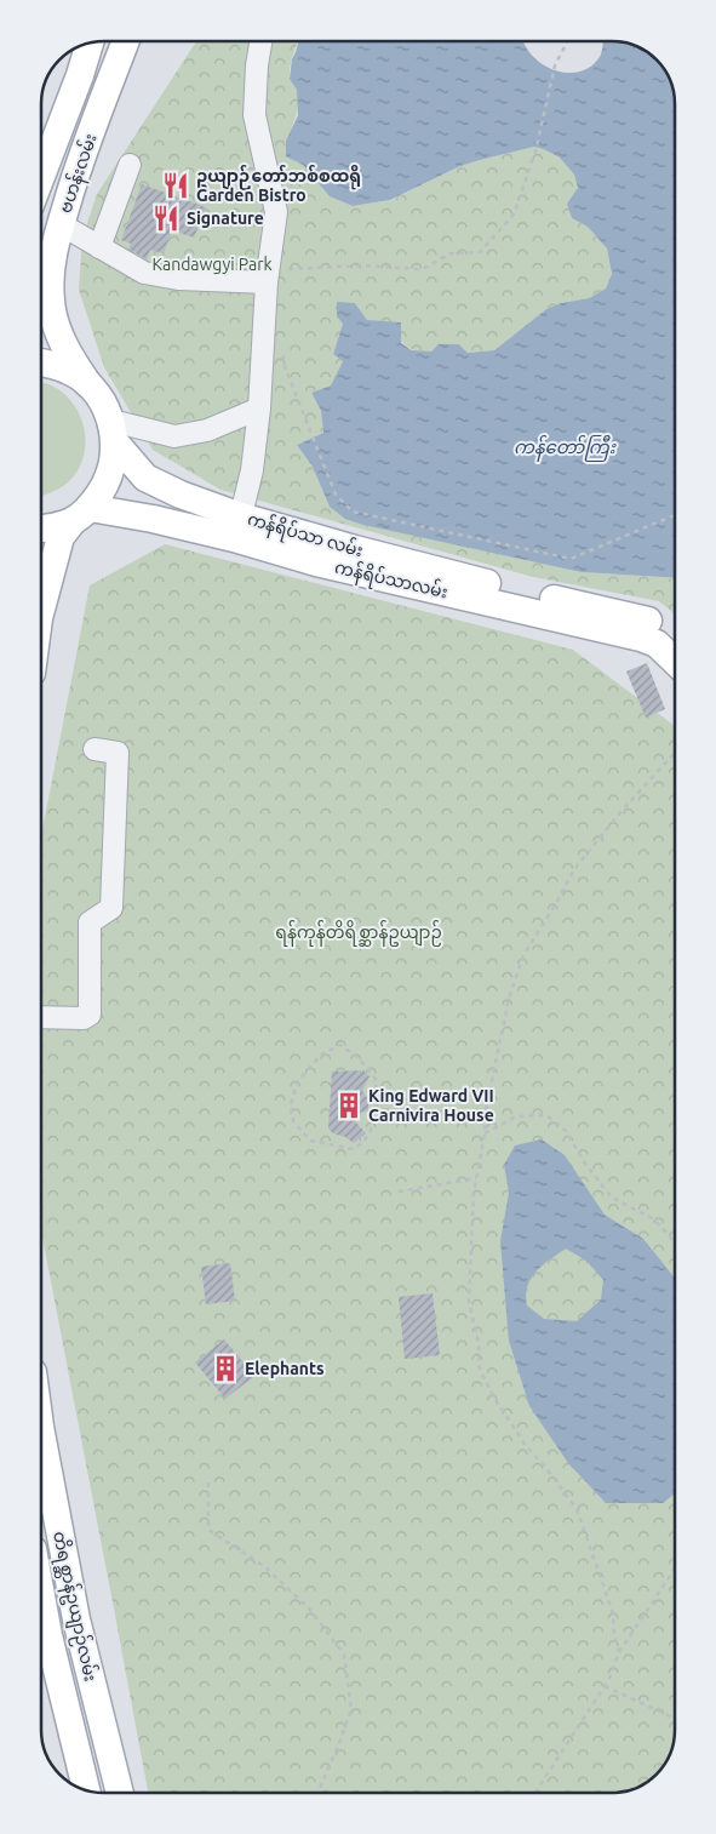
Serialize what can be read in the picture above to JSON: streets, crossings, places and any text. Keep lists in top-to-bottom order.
{
  "streets": {
    "main road": [
      "ဗဟန်းလမ်း",
      "ကန်ရိပ်သာ လမ်း",
      "ကန်ရိပ်သာလမ်း",
      "တိရစ္ဆာန်ဥယျာဉ်လမ်း"
    ]
  },
  "crossings": [
    ["ဗဟန်းလမ်း", "ကန်ရိပ်သာ လမ်း"],
    ["ကန်ရိပ်သာ လမ်း", "ကန်ရိပ်သာလမ်း"]
  ],
  "water": ["ကန်တော်ကြီး"],
  "parks": ["Kandawgyi Park", "ရန်ကုန်တိရိစ္ဆာန်ဥယျာဉ်"],
  "places": {
    "restaurant": ["ဥယျာဉ်တော်ဘစ်စထရို Garden Bistro", "Signature"],
    "building": ["King Edward VII Carnivira House", "Elephants"]
  }
}
